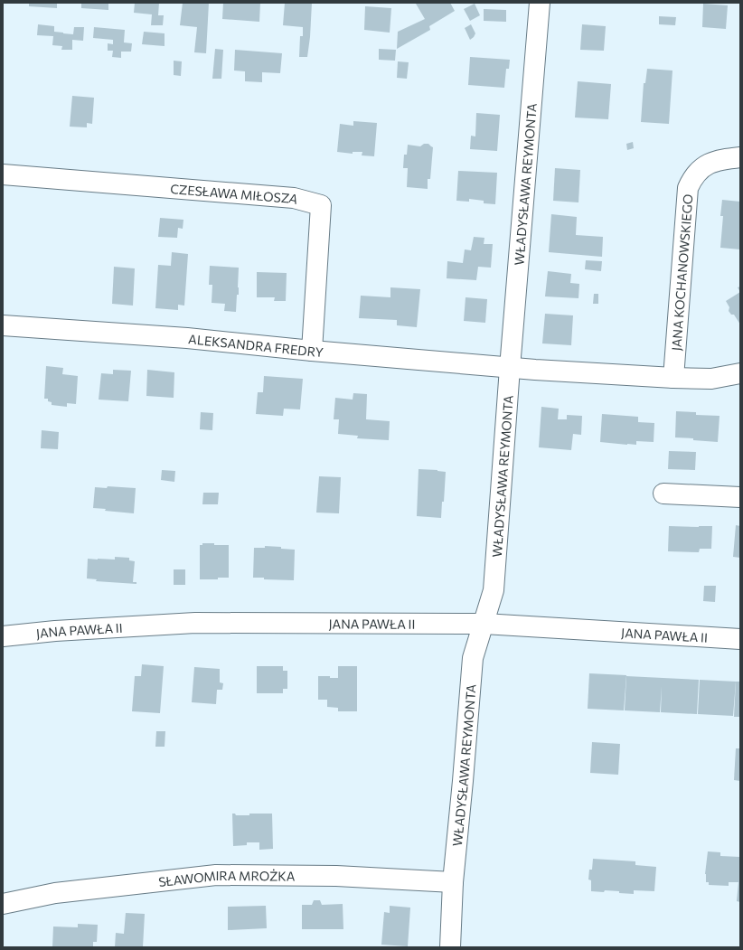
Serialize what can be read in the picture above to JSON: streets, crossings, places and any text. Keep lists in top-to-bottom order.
{
  "streets": {
    "street": [
      "WŁADYSŁAWA REYMONTA",
      "CZESŁAWA MIŁOSZA",
      "JANA KOCHANOWSKIEGO",
      "ALEKSANDRA FREDRY",
      "JANA PAWŁA II",
      "SŁAWOMIRA MROŻKA"
    ]
  },
  "crossings": [
    ["WŁADYSŁAWA REYMONTA", "ALEKSANDRA FREDRY"],
    ["WŁADYSŁAWA REYMONTA", "JANA PAWŁA II"],
    ["WŁADYSŁAWA REYMONTA", "SŁAWOMIRA MROŻKA"],
    ["CZESŁAWA MIŁOSZA", "ALEKSANDRA FREDRY"]
  ]
}
